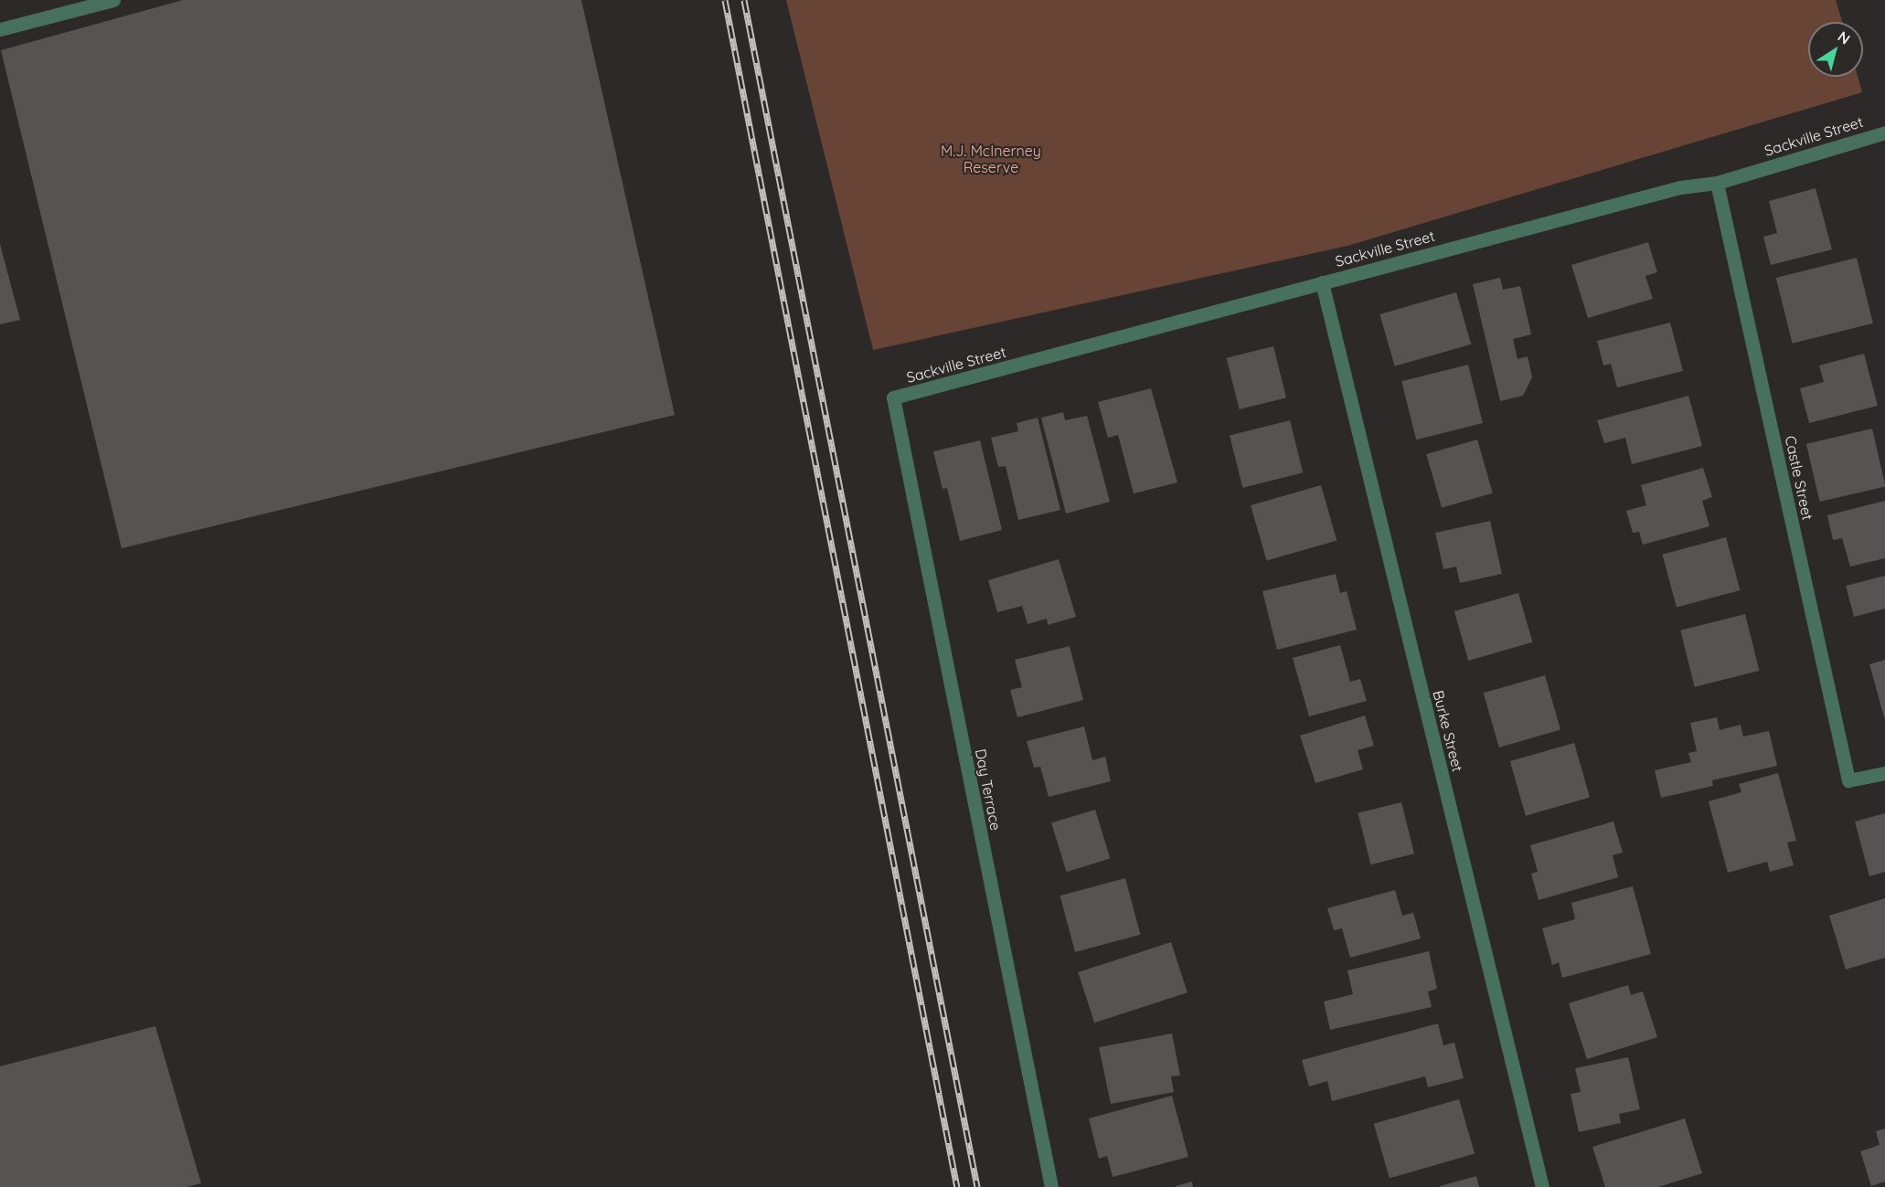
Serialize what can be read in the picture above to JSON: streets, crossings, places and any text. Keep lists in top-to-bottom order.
{
  "streets": {
    "street": [
      "Sackville Street",
      "Castle Street",
      "Burke Street",
      "Day Terrace"
    ]
  },
  "crossings": [
    ["Sackville Street", "Castle Street"],
    ["Sackville Street", "Burke Street"],
    ["Sackville Street", "Day Terrace"]
  ],
  "parks": ["M.J. McInerney Reserve"],
  "north": "top right"
}
